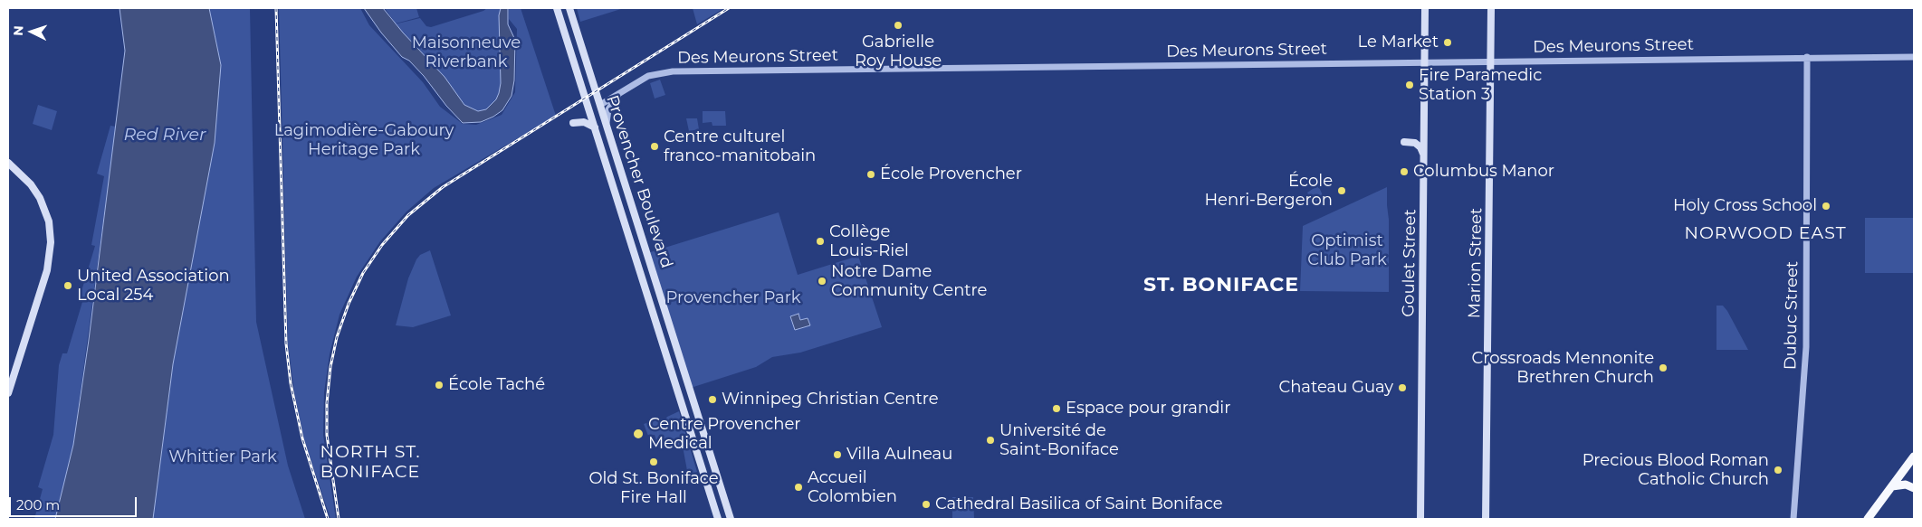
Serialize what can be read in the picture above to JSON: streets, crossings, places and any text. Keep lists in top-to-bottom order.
{
  "streets": {
    "main road": [
      "Des Meurons Street",
      "Provencher Boulevard",
      "Goulet Street",
      "Marion Street"
    ],
    "street": ["Dubuc Street"]
  },
  "crossings": [
    ["Des Meurons Street", "Provencher Boulevard"],
    ["Des Meurons Street", "Goulet Street"],
    ["Des Meurons Street", "Marion Street"],
    ["Des Meurons Street", "Dubuc Street"]
  ],
  "districts": ["NORWOOD EAST", "ST. BONIFACE", "NORTH ST. BONIFACE"],
  "water": ["Red River"],
  "parks": [
    "Maisonneuve Riverbank",
    "Lagimodière-Gaboury Heritage Park",
    "Optimist Club Park",
    "Provencher Park",
    "Whittier Park"
  ],
  "places": [
    "Gabrielle Roy House",
    "Le Market",
    "Fire Paramedic Station 3",
    "Centre culturel franco-manitobain",
    "Columbus Manor",
    "École Provencher",
    "École Henri-Bergeron",
    "Holy Cross School",
    "Collège Louis-Riel",
    "Notre Dame Community Centre",
    "United Association Local 254",
    "Crossroads Mennonite Brethren Church",
    "École Taché",
    "Chateau Guay",
    "Winnipeg Christian Centre",
    "Espace pour grandir",
    "Centre Provencher Medical",
    "Université de Saint-Boniface",
    "Villa Aulneau",
    "Old St. Boniface Fire Hall",
    "Precious Blood Roman Catholic Church",
    "Accueil Colombien",
    "Cathedral Basilica of Saint Boniface"
  ],
  "scale_bar": "200 m",
  "north": "left"
}
